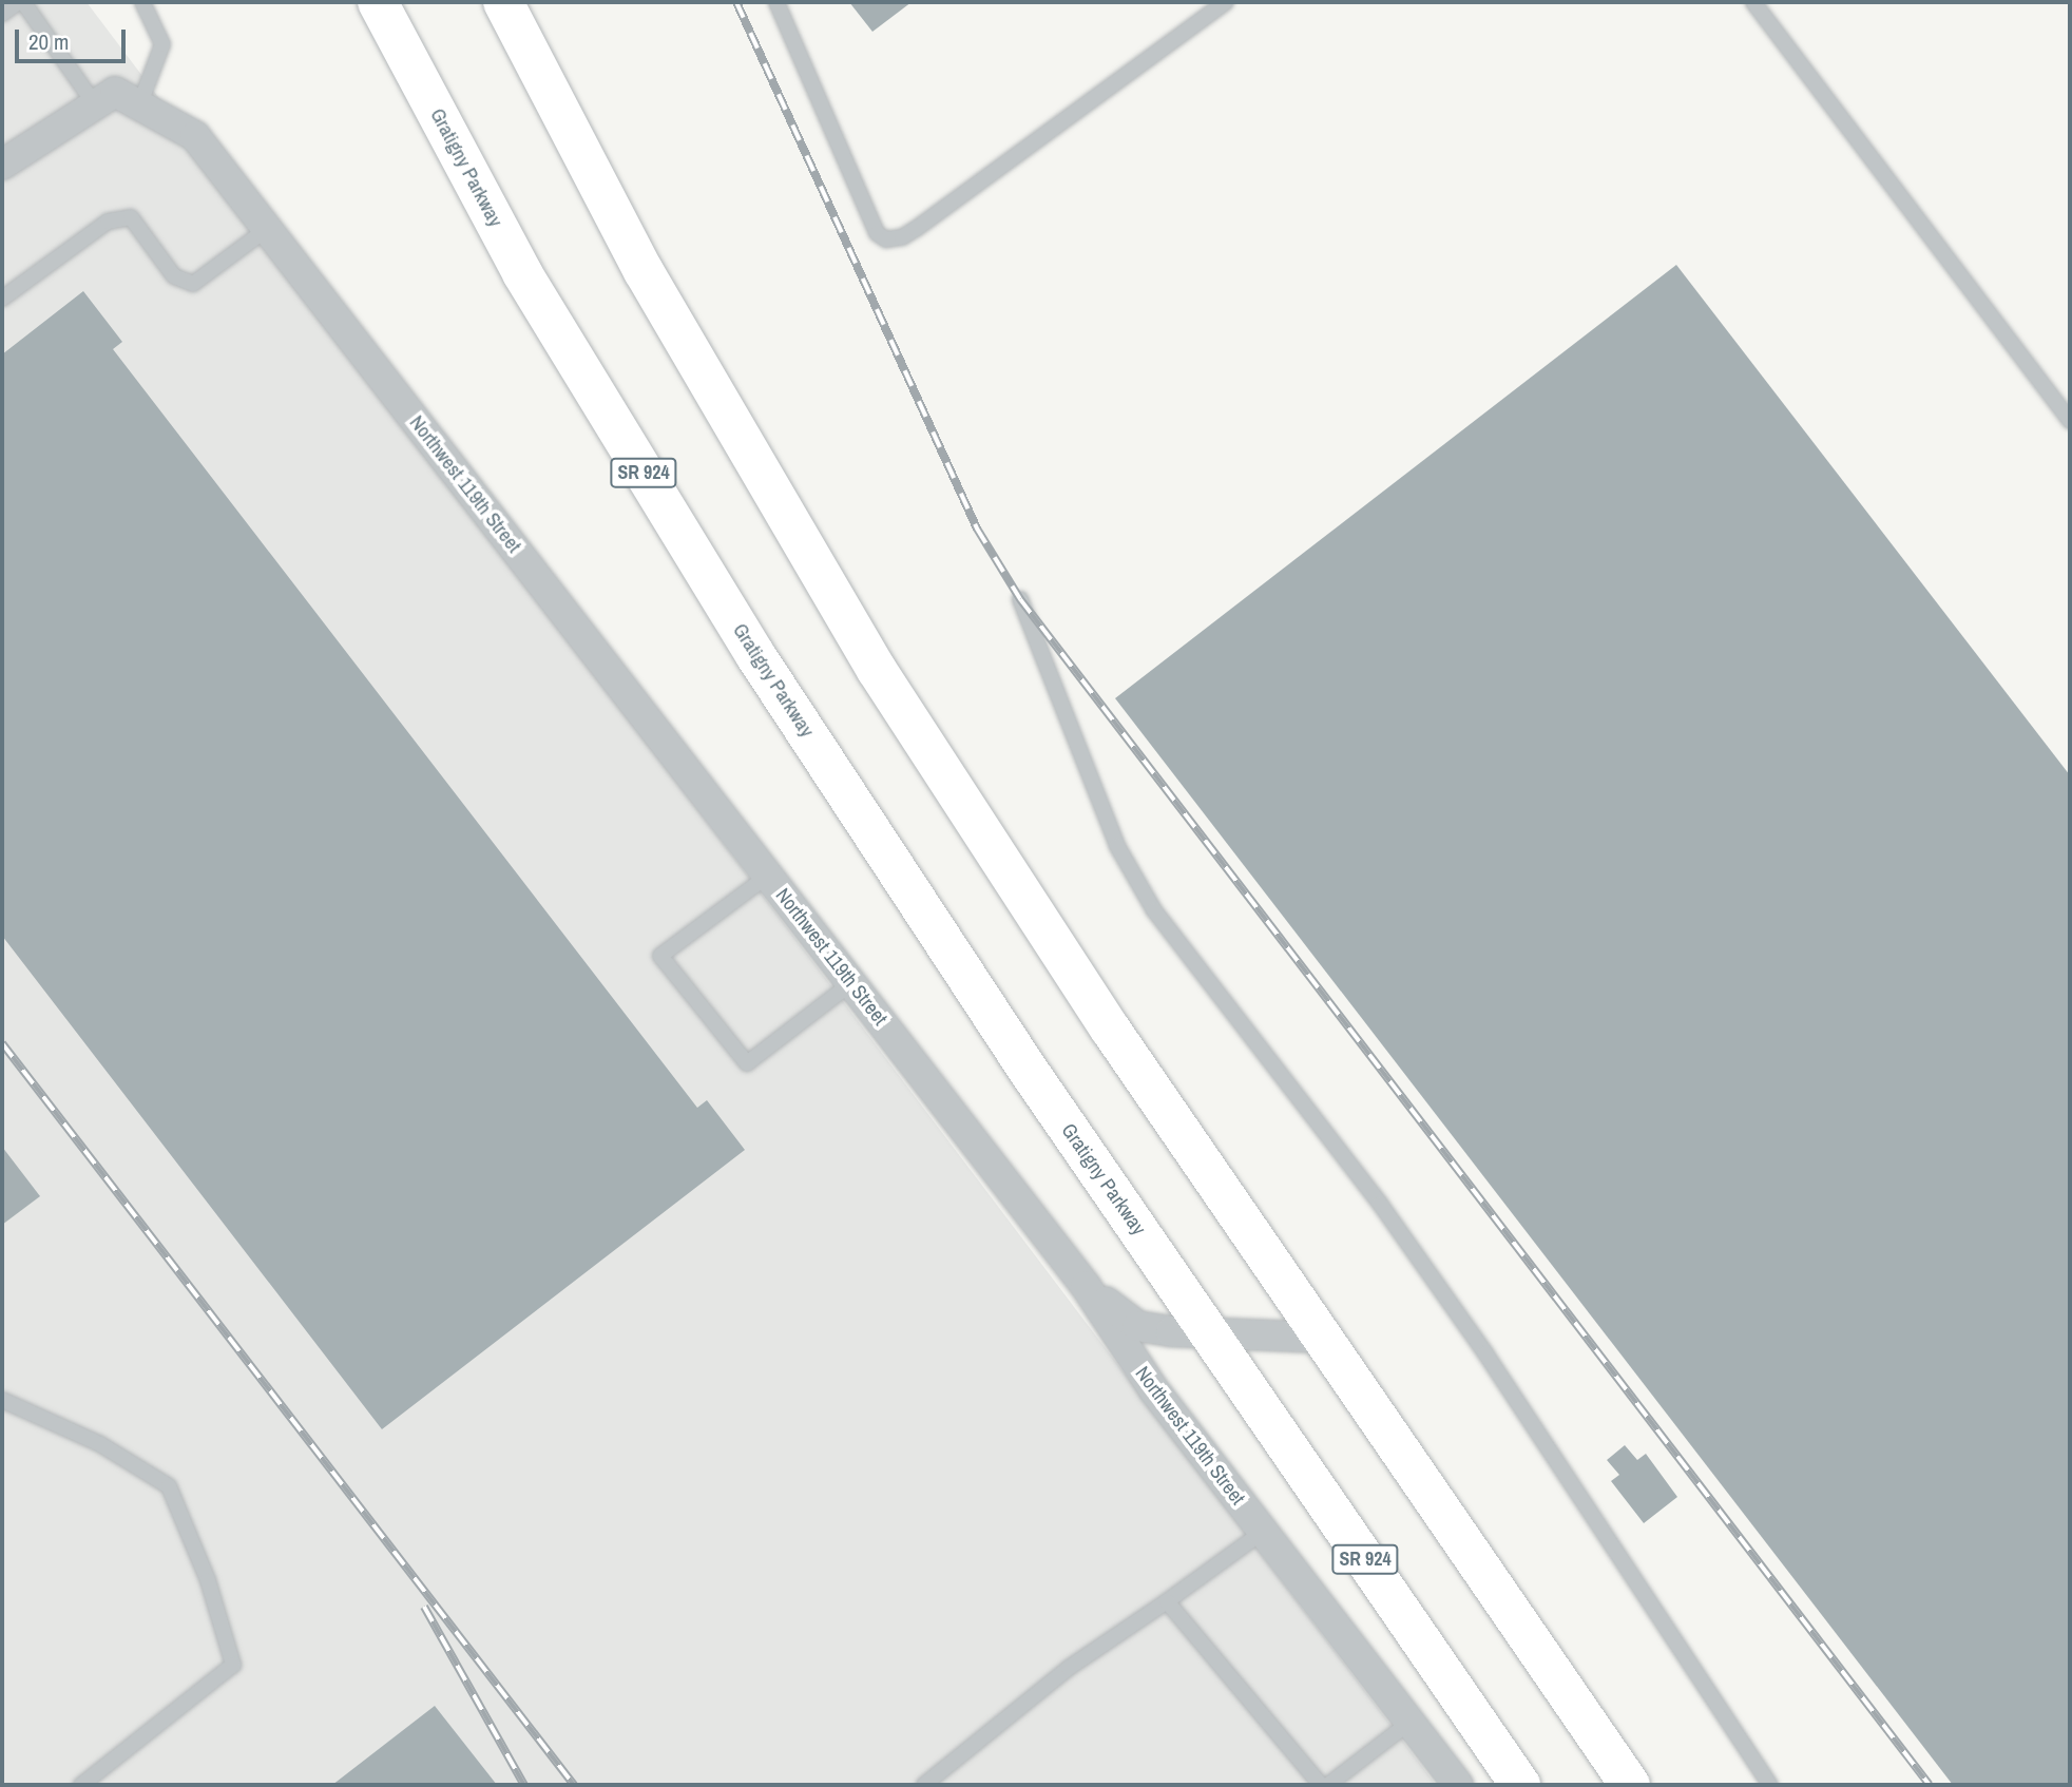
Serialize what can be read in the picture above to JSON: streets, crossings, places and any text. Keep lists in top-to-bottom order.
{
  "streets": {
    "highway": ["Gratigny Parkway", "SR 924"],
    "street": ["Northwest 119th Street"]
  },
  "crossings": [
    ["Gratigny Parkway", "SR 924"]
  ],
  "scale_bar": "20 m"
}
